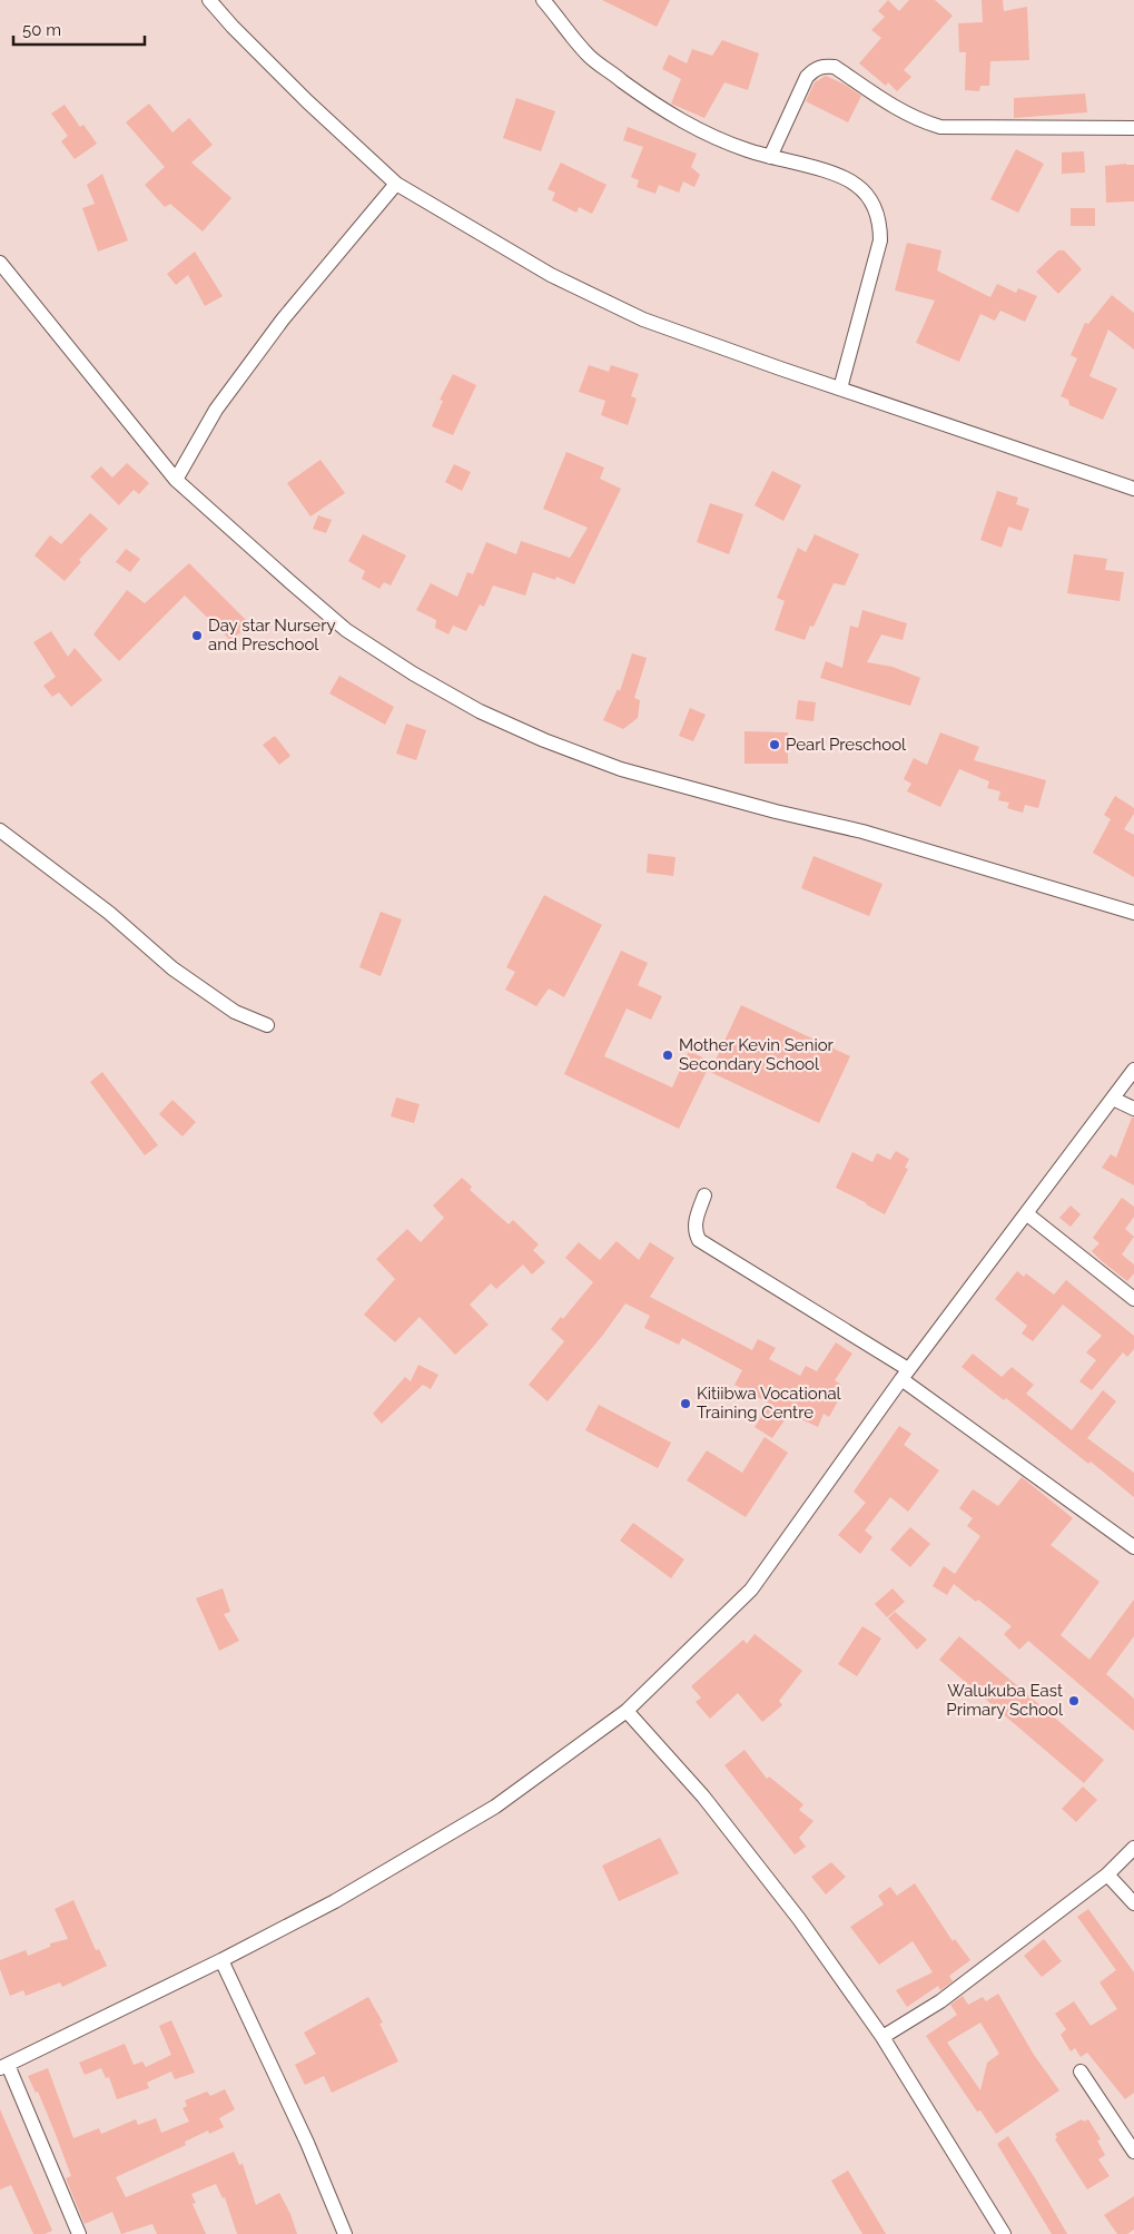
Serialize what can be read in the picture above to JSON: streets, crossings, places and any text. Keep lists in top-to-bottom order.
{
  "places": [
    "Day star Nursery and Preschool",
    "Pearl Preschool",
    "Mother Kevin Senior Secondary School",
    "Kitiibwa Vocational Training Centre",
    "Walukuba East Primary School"
  ],
  "scale_bar": "50 m"
}
